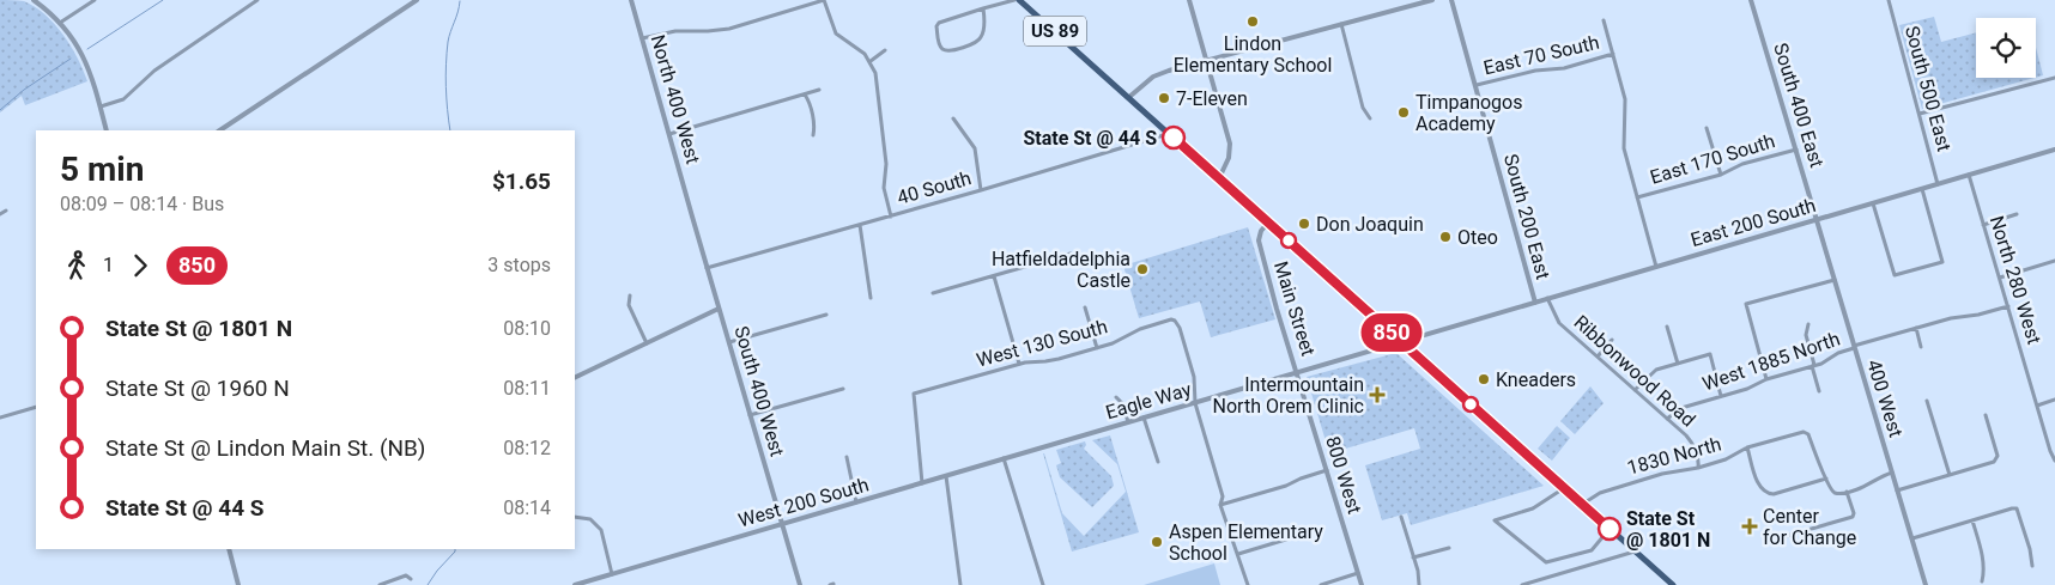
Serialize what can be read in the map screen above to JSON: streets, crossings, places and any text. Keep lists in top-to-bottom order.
{
  "streets": {
    "main road": ["US 89"],
    "street": [
      "East 70 South",
      "South 500 East",
      "North 400 West",
      "South 400 East",
      "East 170 South",
      "40 South",
      "South 200 East",
      "East 200 South",
      "North 280 West",
      "Main Street",
      "West 130 South",
      "West 1885 North",
      "Ribbonwood Road",
      "South 400 West",
      "400 West",
      "Eagle Way",
      "1830 North",
      "800 West",
      "West 200 South"
    ]
  },
  "crossings": [
    ["US 89", "40 South"],
    ["US 89", "East 200 South"],
    ["US 89", "Main Street"],
    ["US 89", "1830 North"],
    ["East 70 South", "South 200 East"],
    ["South 500 East", "East 200 South"],
    ["North 400 West", "South 400 West"],
    ["South 400 East", "East 170 South"],
    ["South 400 East", "East 200 South"],
    ["South 400 East", "400 West"],
    ["40 South", "South 400 West"],
    ["South 200 East", "East 200 South"],
    ["East 200 South", "North 280 West"],
    ["East 200 South", "Main Street"],
    ["East 200 South", "Ribbonwood Road"],
    ["East 200 South", "400 West"],
    ["East 200 South", "Eagle Way"],
    ["East 200 South", "800 West"],
    ["North 280 West", "West 1885 North"],
    ["Main Street", "Eagle Way"],
    ["Main Street", "800 West"],
    ["West 130 South", "Eagle Way"],
    ["West 130 South", "West 200 South"],
    ["West 1885 North", "Ribbonwood Road"],
    ["West 1885 North", "400 West"],
    ["Ribbonwood Road", "1830 North"],
    ["South 400 West", "West 200 South"],
    ["Eagle Way", "800 West"],
    ["Eagle Way", "West 200 South"]
  ],
  "places": {
    "other": [
      "Lindon Elementary School",
      "7-Eleven",
      "Timpanogos Academy",
      "State St @ 44 S",
      "Don Joaquin",
      "Oteo",
      "Hatfieldadelphia Castle",
      "Kneaders",
      "State St @ 1801 N",
      "Aspen Elementary School"
    ],
    "health": ["Intermountain North Orem Clinic", "Center for Change"]
  },
  "lines": ["bus line 850"],
  "page": {
    "on_map": "850",
    "heading": ["5 min", "08:09 – 08:14 · Bus", "$1.65"],
    "legs": ["1", "850", "3 stops"],
    "list": [
      {
        "name": "State St @ 1801 N",
        "value": "08:10"
      },
      {
        "name": "State St @ 1960 N",
        "value": "08:11"
      },
      {
        "name": "State St @ Lindon Main St. (NB)",
        "value": "08:12"
      },
      {
        "name": "State St @ 44 S",
        "value": "08:14"
      }
    ]
  }
}
